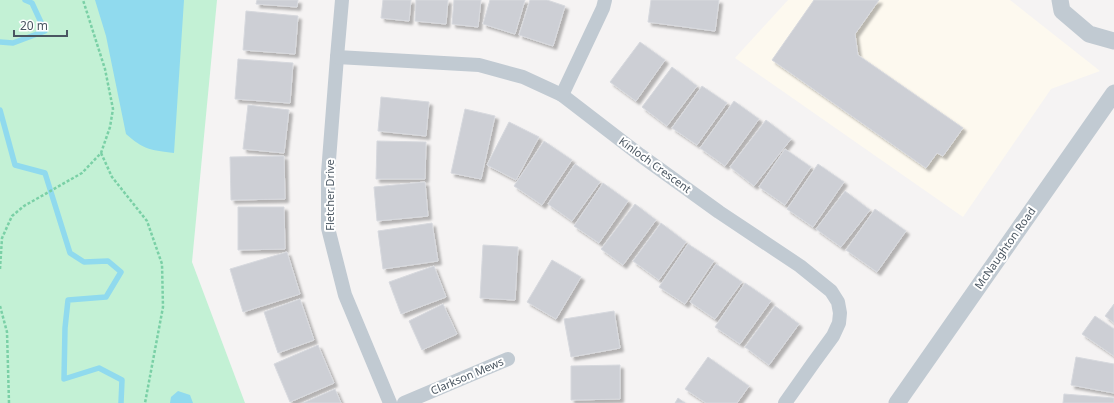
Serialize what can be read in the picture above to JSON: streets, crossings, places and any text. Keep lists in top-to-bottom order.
{
  "streets": {
    "street": [
      "Kinloch Crescent",
      "Fletcher Drive",
      "McNaughton Road",
      "Clarkson Mews"
    ]
  },
  "crossings": [
    ["Kinloch Crescent", "Fletcher Drive"]
  ],
  "scale_bar": "20 m"
}
